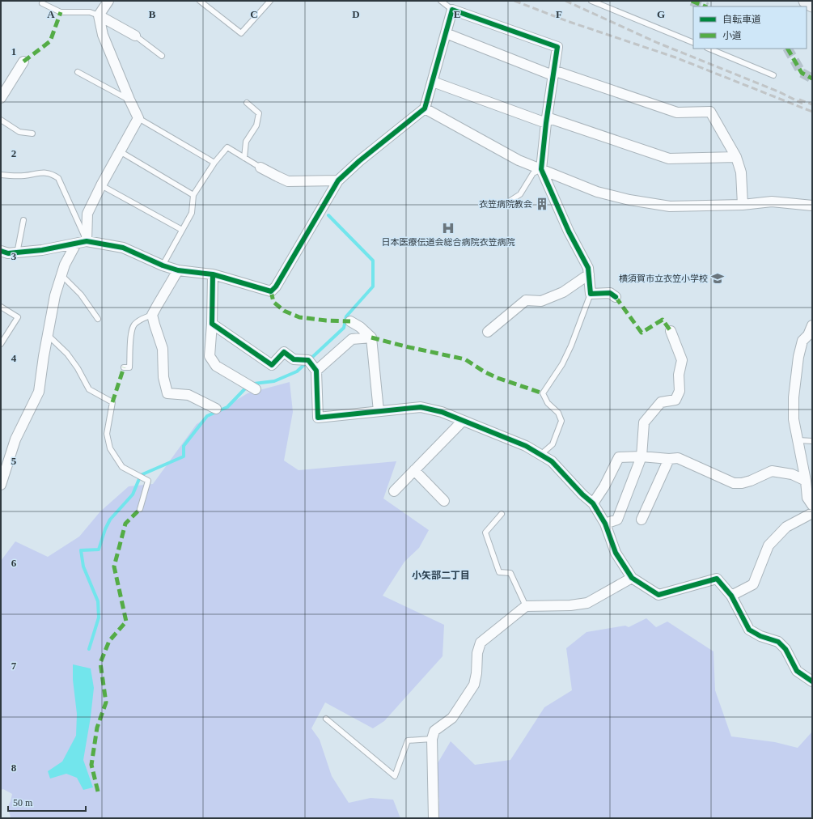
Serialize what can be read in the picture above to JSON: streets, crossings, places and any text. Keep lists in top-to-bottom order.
{
  "districts": ["小矢部二丁目"],
  "places": {
    "building": ["衣笠病院教会"],
    "hospital": ["日本医療伝道会総合病院衣笠病院"],
    "school or university": ["横須賀市立衣笠小学校"]
  },
  "legend": ["自転車道", "小道"],
  "scale_bar": "50 m",
  "grid": {
    "columns": [
      "A",
      "B",
      "C",
      "D",
      "E",
      "F",
      "G"
    ],
    "rows": [
      "1",
      "2",
      "3",
      "4",
      "5",
      "6",
      "7",
      "8"
    ]
  }
}
